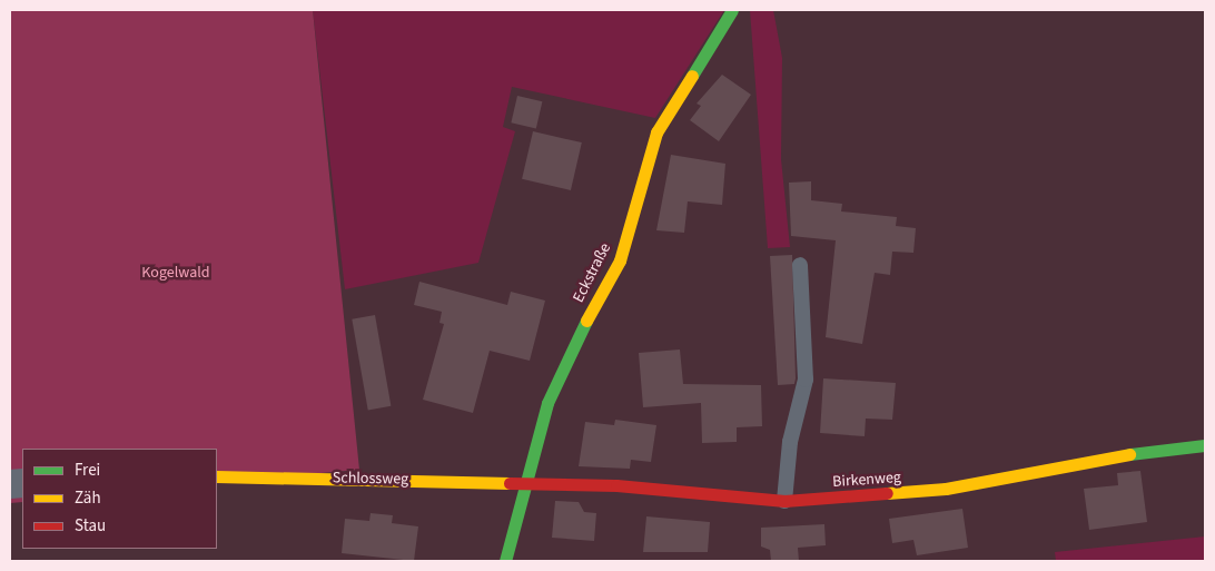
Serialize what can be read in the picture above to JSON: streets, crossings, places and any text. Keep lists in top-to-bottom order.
{
  "streets": {
    "street": ["Eckstraße", "Schlossweg", "Birkenweg"]
  },
  "crossings": [
    ["Eckstraße", "Schlossweg"],
    ["Eckstraße", "Birkenweg"],
    ["Schlossweg", "Birkenweg"]
  ],
  "parks": ["Kogelwald"],
  "legend": ["Frei", "Zäh", "Stau"]
}
